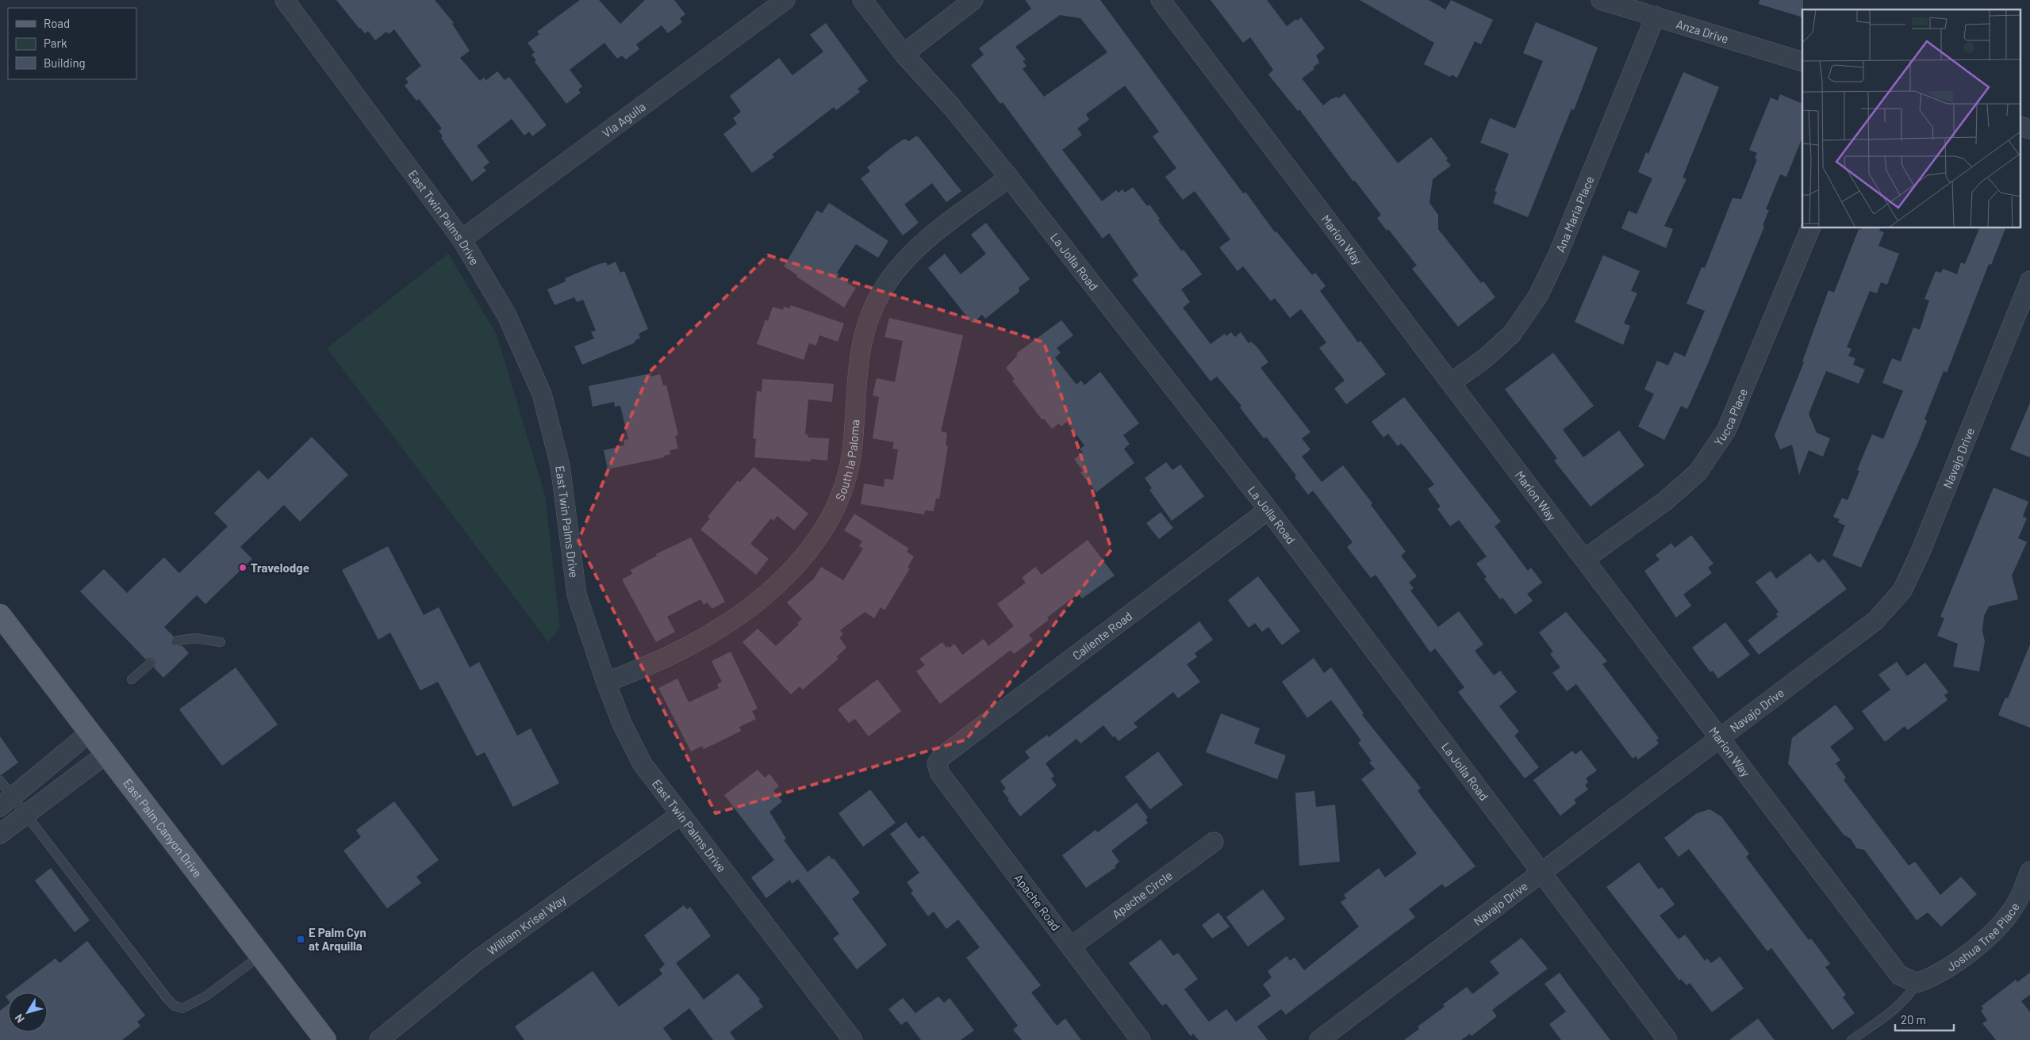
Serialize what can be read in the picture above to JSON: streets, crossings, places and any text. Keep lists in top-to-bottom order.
{
  "streets": {
    "main road": ["East Palm Canyon Drive"],
    "street": [
      "Anza Drive",
      "Via Aguila",
      "Ana Maria Place",
      "East Twin Palms Drive",
      "Marion Way",
      "La Jolla Road",
      "Yucca Place",
      "Navajo Drive",
      "South la Paloma",
      "Caliente Road",
      "Apache Circle",
      "Apache Road",
      "William Krisel Way",
      "Joshua Tree Place"
    ]
  },
  "crossings": [
    ["Anza Drive", "Ana Maria Place"],
    ["Via Aguila", "East Twin Palms Drive"],
    ["Ana Maria Place", "Marion Way"],
    ["East Twin Palms Drive", "South la Paloma"],
    ["East Twin Palms Drive", "William Krisel Way"],
    ["Marion Way", "Yucca Place"],
    ["Marion Way", "Navajo Drive"],
    ["Marion Way", "Joshua Tree Place"],
    ["La Jolla Road", "Navajo Drive"],
    ["La Jolla Road", "South la Paloma"],
    ["La Jolla Road", "Caliente Road"],
    ["Caliente Road", "Apache Road"],
    ["Apache Circle", "Apache Road"]
  ],
  "places": {
    "other": ["Travelodge"],
    "transit": ["E Palm Cyn at Arquilla"]
  },
  "legend": ["Road", "Park", "Building"],
  "scale_bar": "20 m",
  "north": "bottom left"
}
